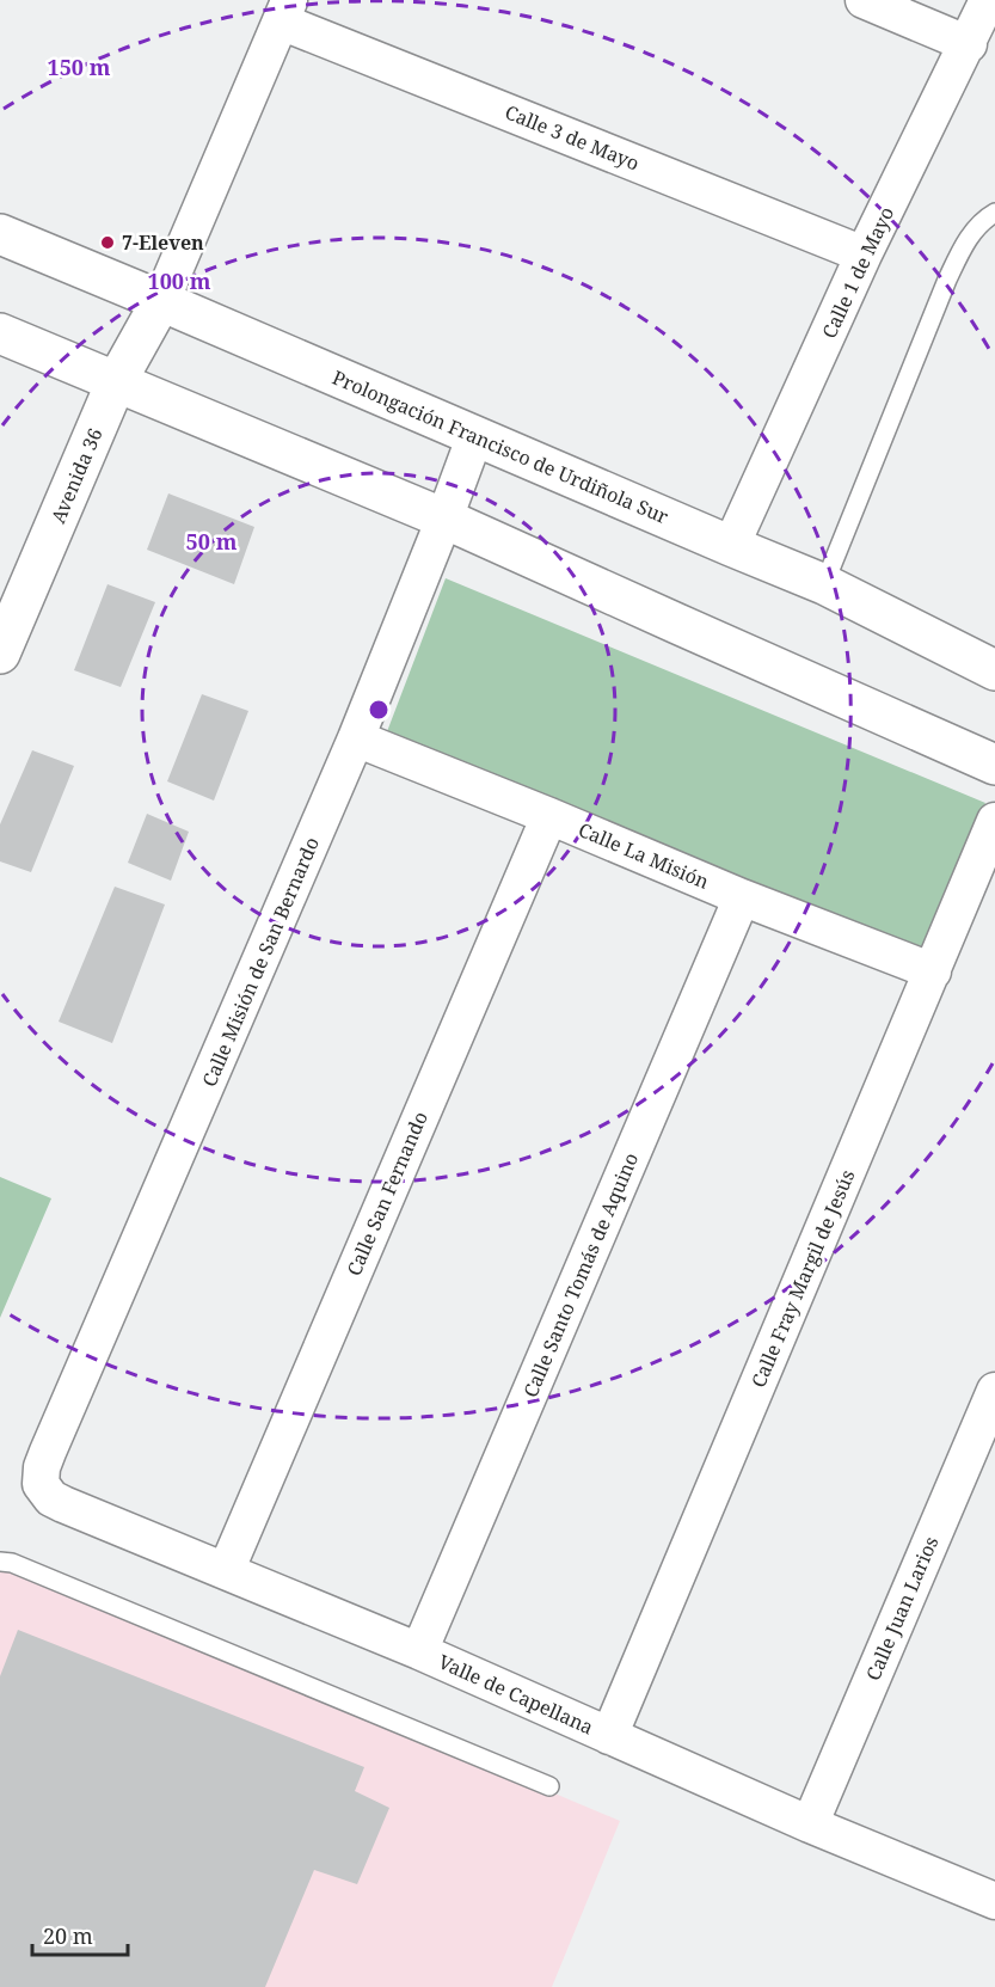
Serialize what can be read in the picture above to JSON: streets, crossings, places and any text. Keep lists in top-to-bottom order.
{
  "streets": {
    "main road": ["Prolongación Francisco de Urdiñola Sur", "Avenida 36"],
    "street": [
      "Calle 3 de Mayo",
      "Calle 1 de Mayo",
      "Calle La Misión",
      "Calle Misión de San Bernardo",
      "Calle San Fernando",
      "Calle Santo Tomás de Aquino",
      "Calle Fray Margil de Jesús",
      "Calle Juan Larios",
      "Valle de Capellana"
    ]
  },
  "crossings": [
    ["Calle 3 de Mayo", "Calle 1 de Mayo"],
    ["Calle 1 de Mayo", "Prolongación Francisco de Urdiñola Sur"],
    ["Prolongación Francisco de Urdiñola Sur", "Avenida 36"],
    ["Prolongación Francisco de Urdiñola Sur", "Calle Misión de San Bernardo"],
    ["Calle La Misión", "Calle Misión de San Bernardo"],
    ["Calle La Misión", "Calle San Fernando"],
    ["Calle La Misión", "Calle Santo Tomás de Aquino"],
    ["Calle La Misión", "Calle Fray Margil de Jesús"],
    ["Calle Misión de San Bernardo", "Valle de Capellana"],
    ["Calle San Fernando", "Valle de Capellana"],
    ["Calle Santo Tomás de Aquino", "Valle de Capellana"],
    ["Calle Fray Margil de Jesús", "Valle de Capellana"],
    ["Calle Juan Larios", "Valle de Capellana"]
  ],
  "places": ["7-Eleven"],
  "scale_bar": "20 m",
  "rings": ["150 m", "100 m", "50 m"]
}
